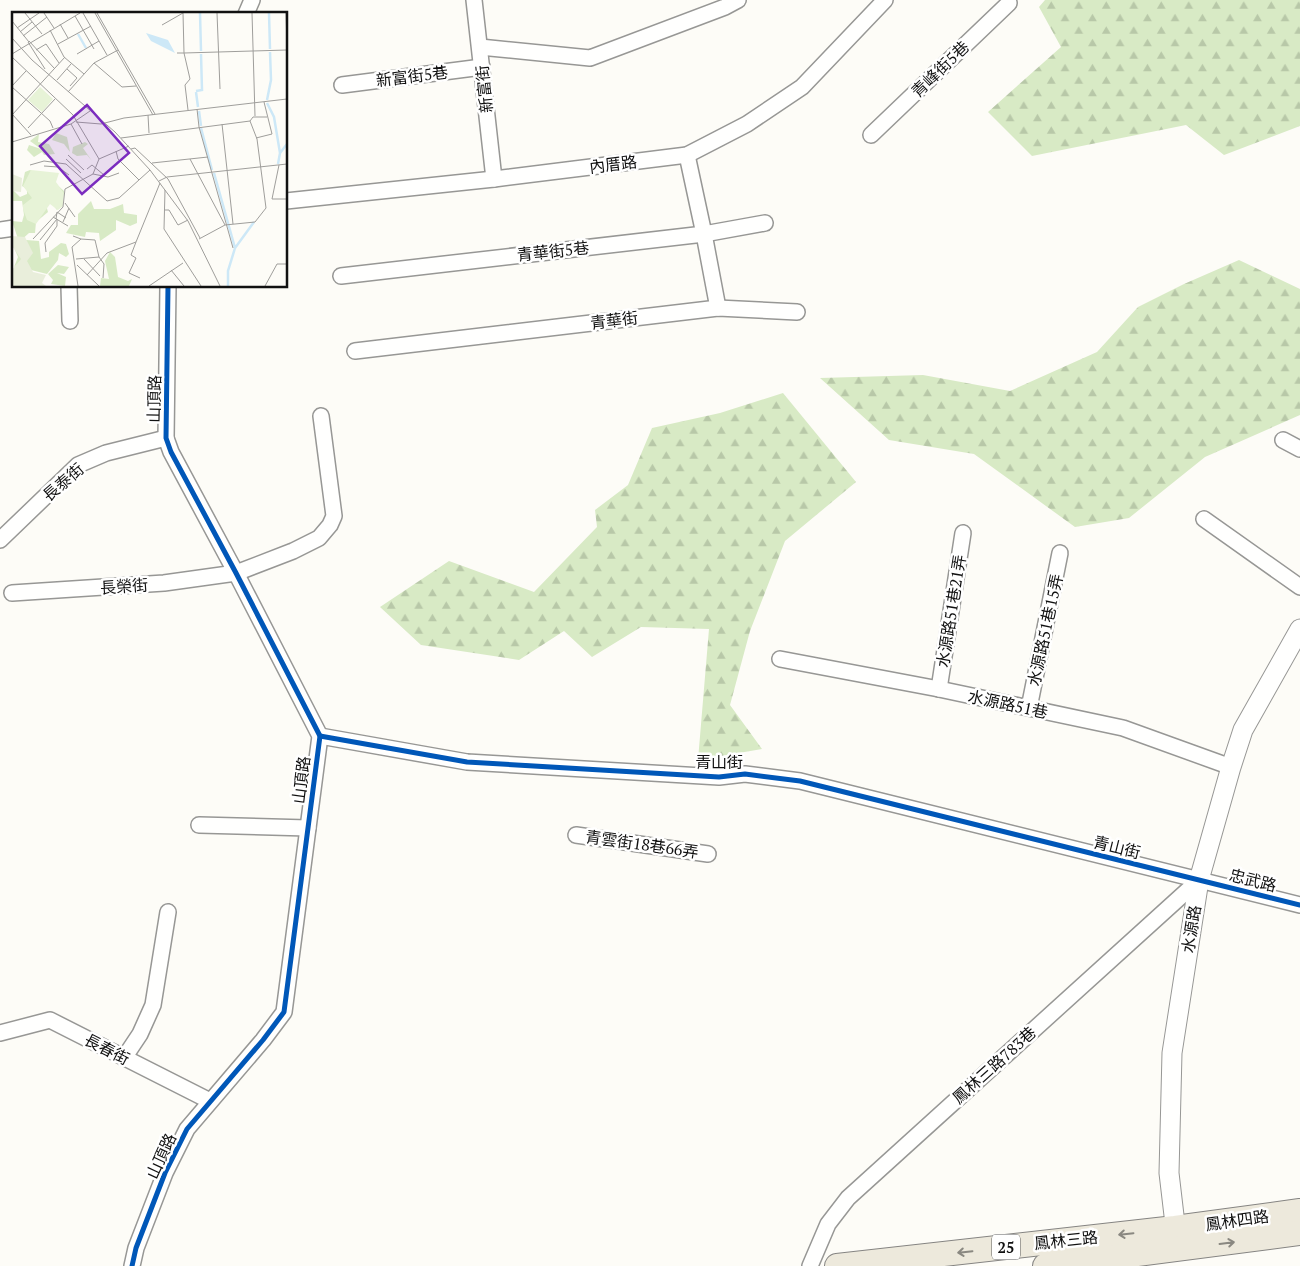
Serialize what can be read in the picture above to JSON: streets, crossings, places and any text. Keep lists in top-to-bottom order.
{
  "streets": {
    "main road": ["鳳林四路", "鳳林三路", "25"],
    "street": [
      "青峰街5巷",
      "新富街5巷",
      "新富街",
      "內厝路",
      "青華街5巷",
      "青華街",
      "山頂路",
      "長泰街",
      "長榮街",
      "水源路51巷21弄",
      "水源路51巷15弄",
      "水源路51巷",
      "青山街",
      "青雲街18巷66弄",
      "忠武路",
      "水源路",
      "長春街",
      "鳳林三路783巷"
    ]
  },
  "crossings": [
    ["新富街5巷", "新富街"],
    ["新富街", "內厝路"],
    ["山頂路", "長泰街"],
    ["山頂路", "長榮街"],
    ["山頂路", "青山街"],
    ["山頂路", "長春街"],
    ["水源路51巷21弄", "水源路51巷"],
    ["水源路51巷15弄", "水源路51巷"],
    ["水源路51巷", "水源路"],
    ["青山街", "忠武路"],
    ["青山街", "水源路"],
    ["青山街", "鳳林三路783巷"],
    ["忠武路", "水源路"],
    ["忠武路", "鳳林三路783巷"],
    ["水源路", "鳳林三路783巷"],
    ["水源路", "鳳林四路"],
    ["水源路", "鳳林三路"],
    ["鳳林四路", "鳳林三路"]
  ]
}
